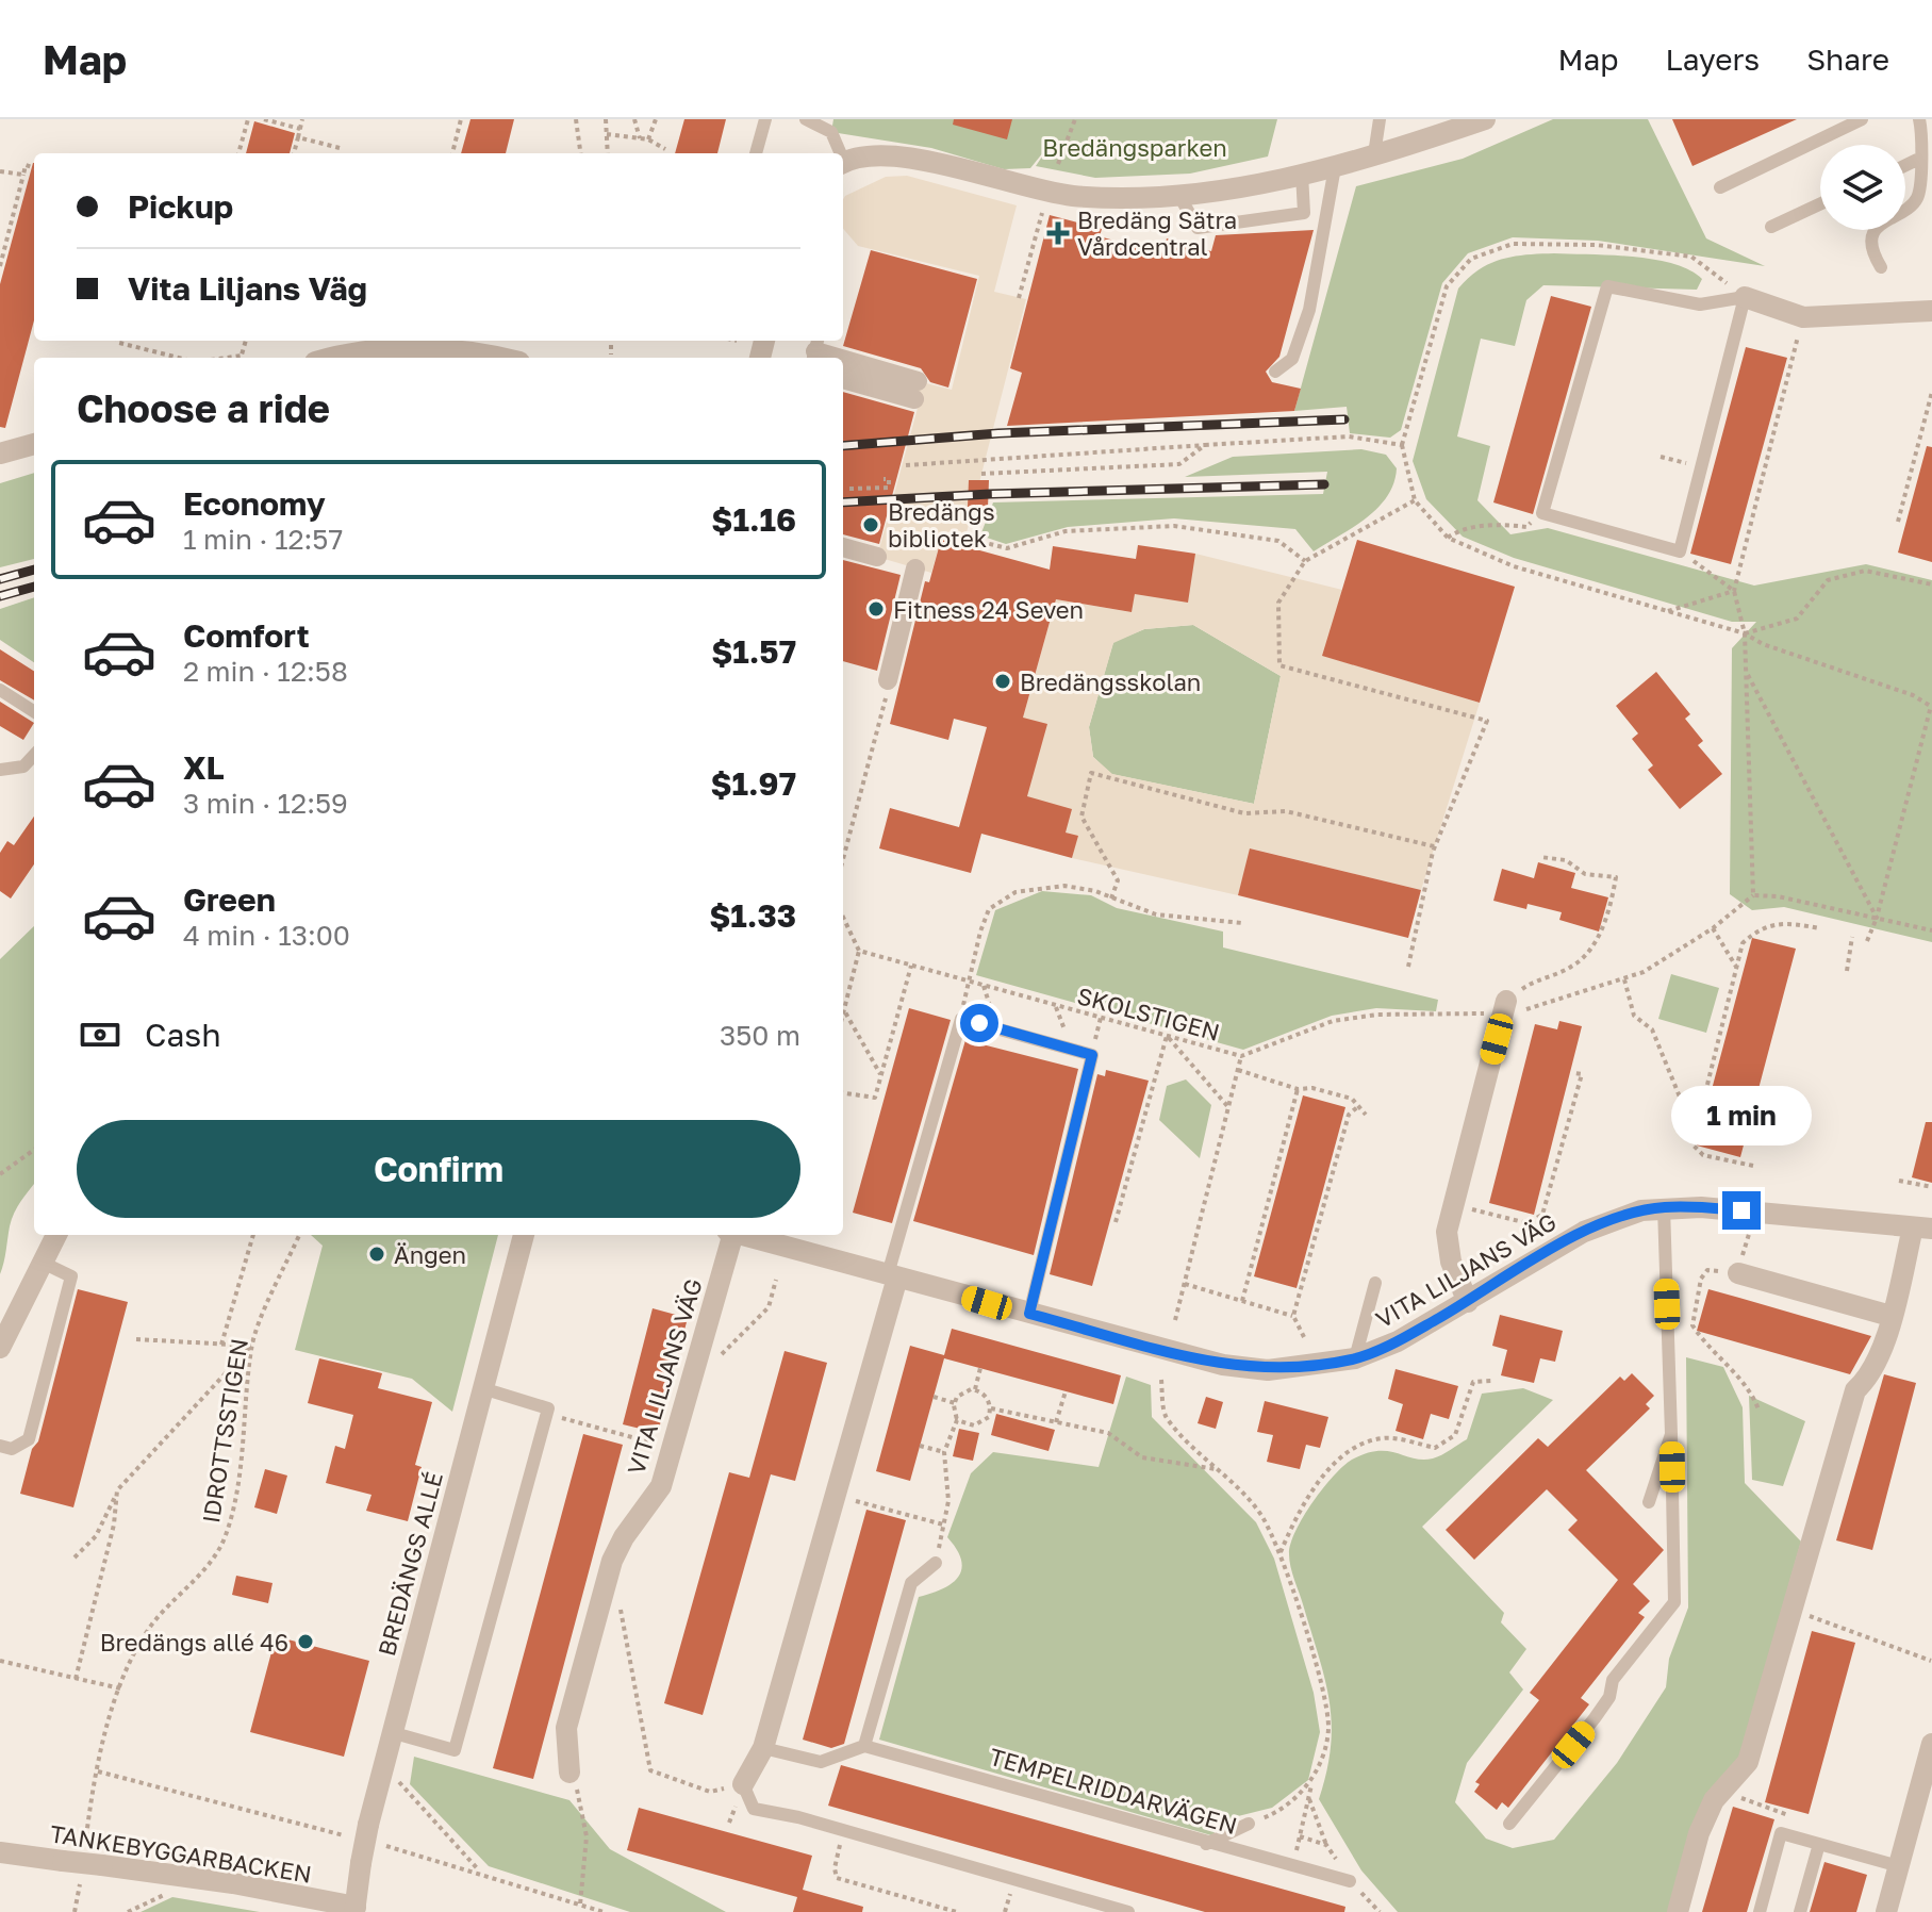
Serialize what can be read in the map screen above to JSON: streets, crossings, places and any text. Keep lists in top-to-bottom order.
{
  "streets": {
    "street": ["VITA LILJANS VÄG", "BREDÄNGS ALLÉ", "TANKEBYGGARBACKEN"],
    "lane": ["TEMPELRIDDARVÄGEN"],
    "path": ["SKOLSTIGEN", "IDROTTSSTIGEN"]
  },
  "crossings": [
    ["BREDÄNGS ALLÉ", "TANKEBYGGARBACKEN"]
  ],
  "parks": ["Bredängsparken"],
  "places": {
    "health": ["Bredäng Sätra Vårdcentral"],
    "other": [
      "Bredängs bibliotek",
      "Fitness 24 Seven",
      "Bredängsskolan",
      "Ängen",
      "Bredängs allé 46"
    ]
  },
  "page": {
    "header": "Map",
    "nav": ["Map", "Layers", "Share"],
    "banner": ["Pickup", "Vita Liljans Väg"],
    "heading": "Choose a ride",
    "list": [
      {
        "name": "Economy",
        "note": "1 min · 12:57",
        "value": "$1.16"
      },
      {
        "name": "Comfort",
        "note": "2 min · 12:58",
        "value": "$1.57"
      },
      {
        "name": "XL",
        "note": "3 min · 12:59",
        "value": "$1.97"
      },
      {
        "name": "Green",
        "note": "4 min · 13:00",
        "value": "$1.33"
      }
    ],
    "pay": ["Cash", "350 m"],
    "bubble": "1 min",
    "buttons": "Confirm"
  }
}
